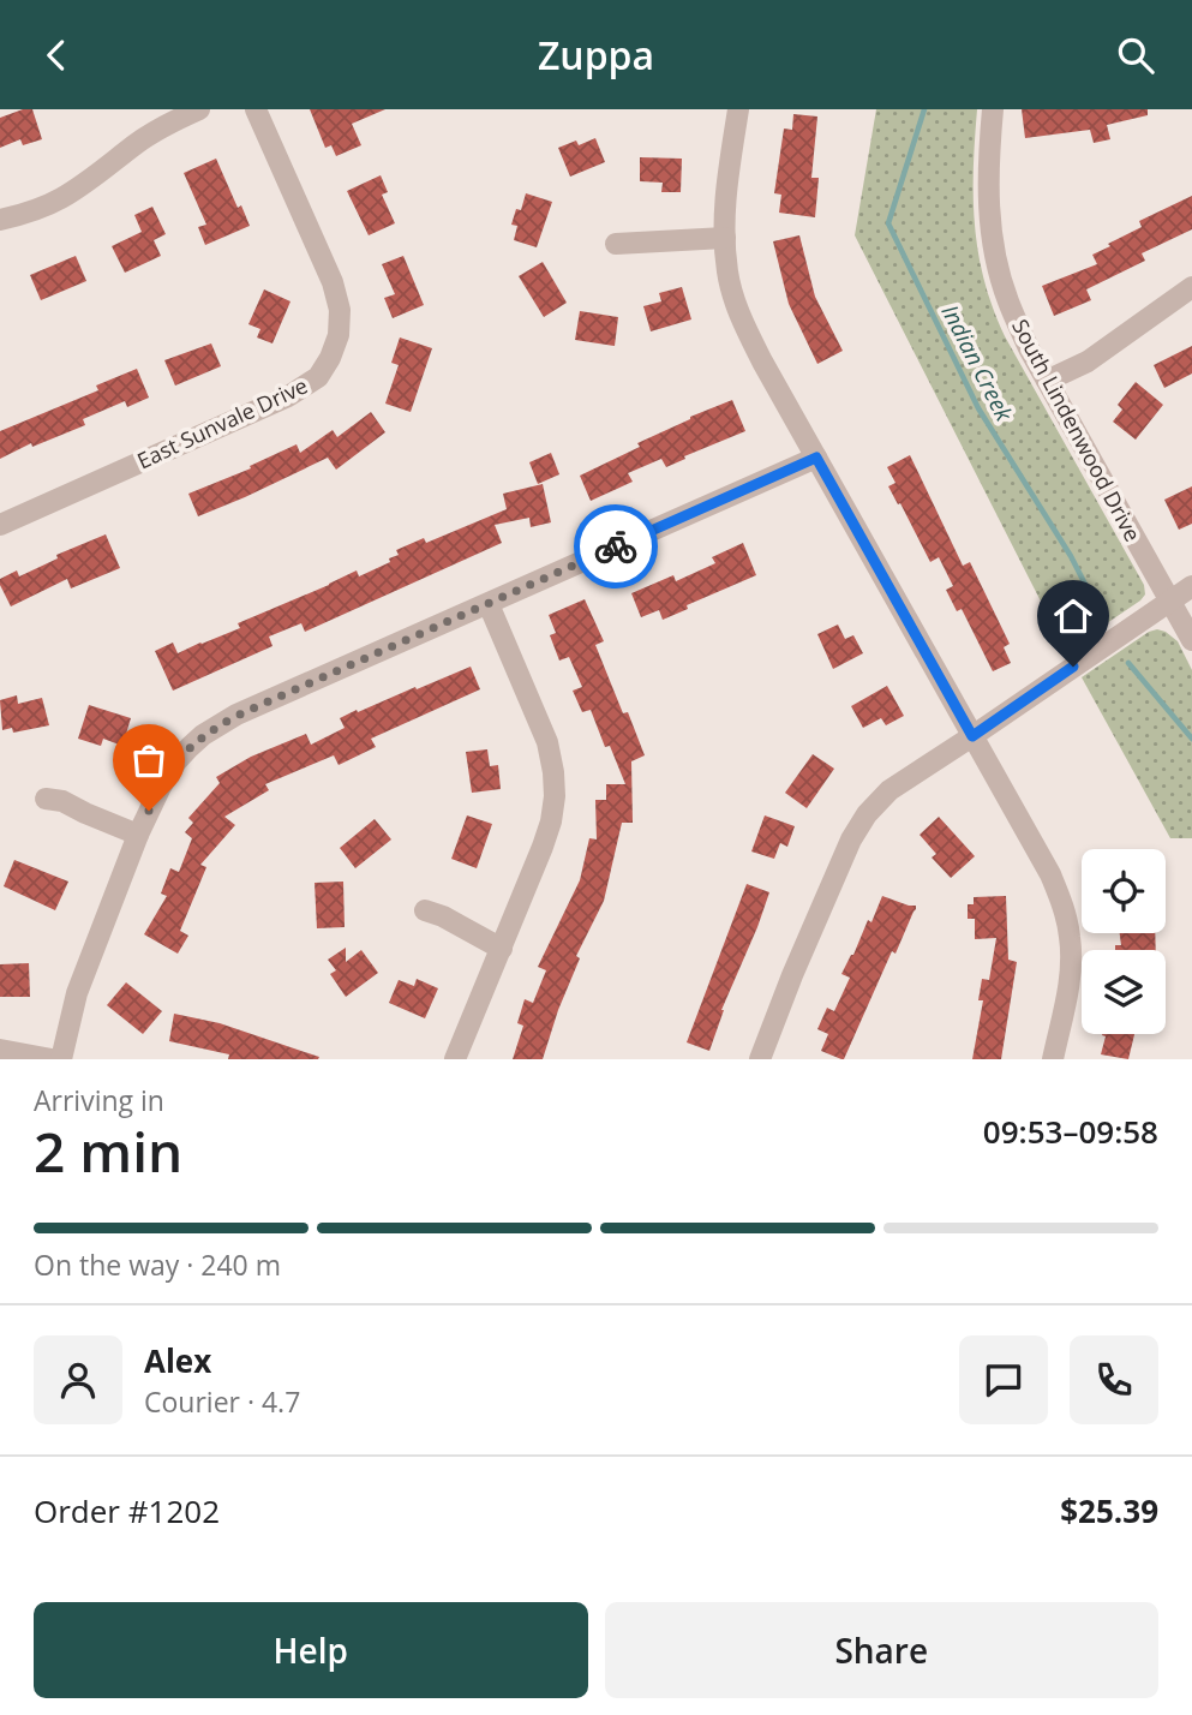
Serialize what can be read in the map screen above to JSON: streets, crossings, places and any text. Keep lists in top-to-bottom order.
{
  "streets": {
    "street": ["East Sunvale Drive", "South Lindenwood Drive"]
  },
  "water": ["Indian Creek"],
  "page": {
    "header": "Zuppa",
    "heading": ["2 min", "Arriving in", "09:53–09:58"],
    "panel": [
      "Alex",
      "Courier · 4.7",
      "Order #1202",
      "$25.39"
    ],
    "bar": "On the way · 240 m",
    "buttons": ["Help", "Share"]
  }
}
